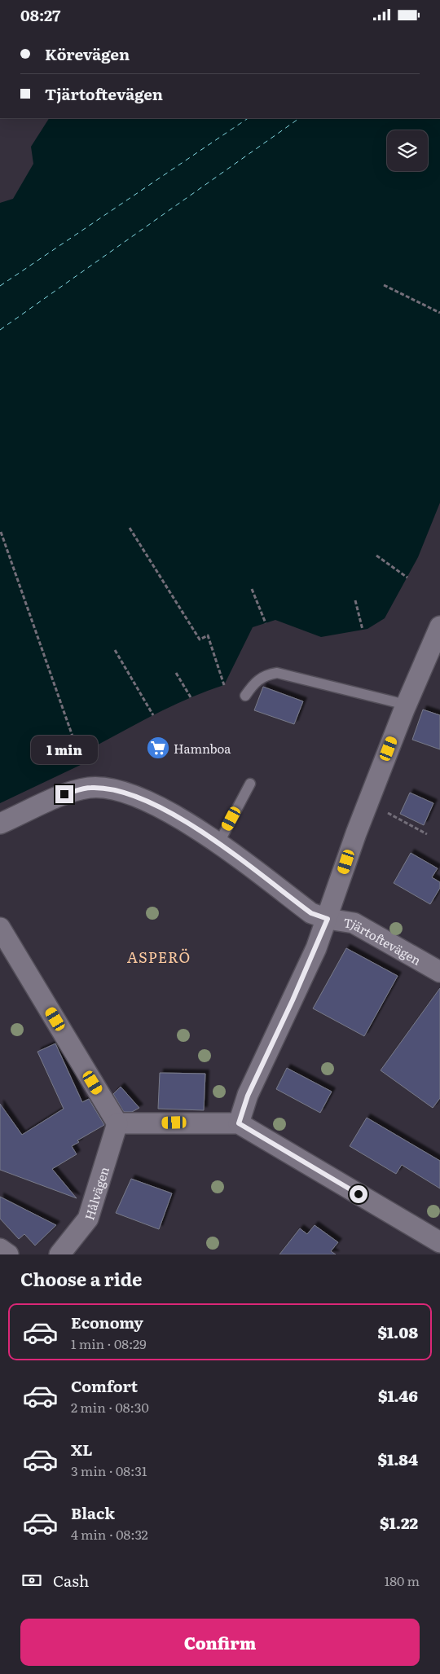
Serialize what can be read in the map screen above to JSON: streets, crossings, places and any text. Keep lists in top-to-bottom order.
{
  "streets": {
    "street": ["Tjärtoftevägen", "Hålvägen"]
  },
  "districts": ["ASPERÖ"],
  "places": {
    "supermarket": ["Hamnboa"]
  },
  "page": {
    "status": "08:27",
    "banner": ["Körevägen", "Tjärtoftevägen"],
    "bubble": "1 min",
    "heading": "Choose a ride",
    "list": [
      {
        "name": "Economy",
        "note": "1 min · 08:29",
        "value": "$1.08"
      },
      {
        "name": "Comfort",
        "note": "2 min · 08:30",
        "value": "$1.46"
      },
      {
        "name": "XL",
        "note": "3 min · 08:31",
        "value": "$1.84"
      },
      {
        "name": "Black",
        "note": "4 min · 08:32",
        "value": "$1.22"
      }
    ],
    "pay": ["Cash", "180 m"],
    "buttons": "Confirm"
  }
}
